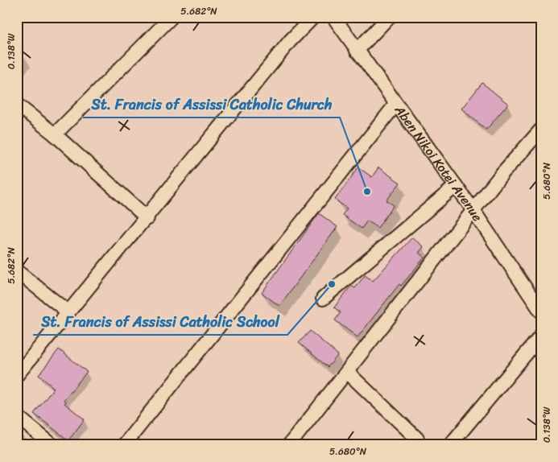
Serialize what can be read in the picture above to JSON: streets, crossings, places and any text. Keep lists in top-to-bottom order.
{
  "streets": {
    "street": ["Aben Nikoi Kotei Avenue"]
  },
  "places": ["St. Francis of Assissi Catholic Church", "St. Francis of Assissi Catholic School"],
  "coordinates": ["5.682°N", "0.138°W", "5.680°N"]
}
